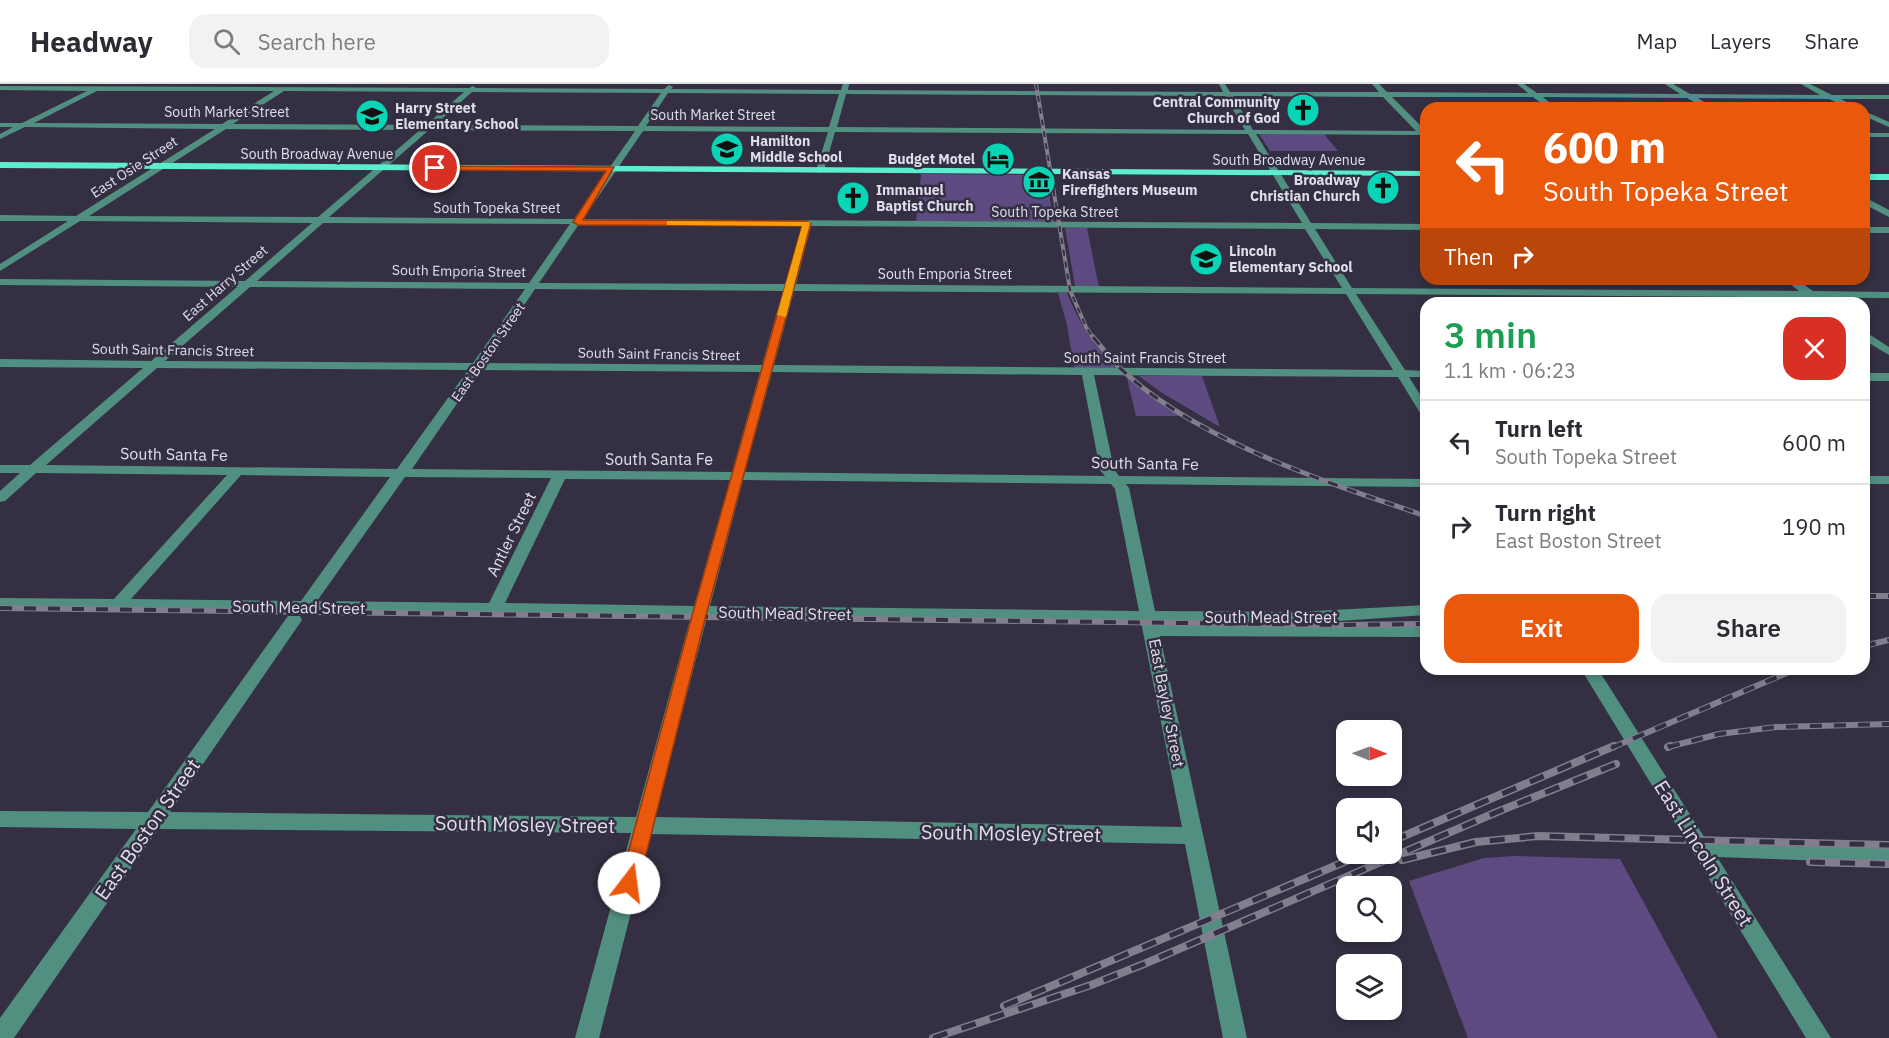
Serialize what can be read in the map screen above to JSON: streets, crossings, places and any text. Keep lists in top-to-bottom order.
{
  "streets": {
    "main road": ["South Broadway Avenue"],
    "street": [
      "South Market Street",
      "East Osie Street",
      "South Topeka Street",
      "South Emporia Street",
      "East Harry Street",
      "South Saint Francis Street",
      "East Boston Street",
      "South Santa Fe",
      "Antler Street",
      "South Mead Street",
      "East Bayley Street",
      "South Mosley Street",
      "East Lincoln Street"
    ]
  },
  "crossings": [
    ["South Market Street", "East Osie Street"],
    ["South Market Street", "East Harry Street"],
    ["South Market Street", "East Boston Street"],
    ["South Broadway Avenue", "East Osie Street"],
    ["South Broadway Avenue", "East Harry Street"],
    ["South Broadway Avenue", "East Boston Street"],
    ["East Osie Street", "South Topeka Street"],
    ["South Topeka Street", "East Harry Street"],
    ["South Topeka Street", "East Boston Street"],
    ["South Emporia Street", "East Harry Street"],
    ["South Emporia Street", "East Boston Street"],
    ["East Harry Street", "South Saint Francis Street"],
    ["East Harry Street", "South Santa Fe"],
    ["South Saint Francis Street", "East Boston Street"],
    ["South Saint Francis Street", "East Bayley Street"],
    ["East Boston Street", "South Santa Fe"],
    ["East Boston Street", "South Mead Street"],
    ["East Boston Street", "South Mosley Street"],
    ["South Santa Fe", "Antler Street"],
    ["South Santa Fe", "East Bayley Street"],
    ["Antler Street", "South Mead Street"],
    ["South Mead Street", "East Bayley Street"],
    ["East Bayley Street", "South Mosley Street"]
  ],
  "places": {
    "church": ["Central Community Church of God", "Broadway Christian Church", "Immanuel Baptist Church"],
    "school or university": ["Harry Street Elementary School", "Hamilton Middle School", "Lincoln Elementary School"],
    "hotel": ["Budget Motel"],
    "museum": ["Kansas Firefighters Museum"]
  },
  "north": "right",
  "page": {
    "header": "Headway",
    "search": "Search here",
    "nav": ["Map", "Layers", "Share"],
    "turn": ["600 m", "South Topeka Street"],
    "then": "Then",
    "heading": ["3 min", "1.1 km · 06:23"],
    "list": [
      {
        "name": "Turn left",
        "note": "South Topeka Street",
        "value": "600 m"
      },
      {
        "name": "Turn right",
        "note": "East Boston Street",
        "value": "190 m"
      }
    ],
    "buttons": ["Exit", "Share"]
  }
}
